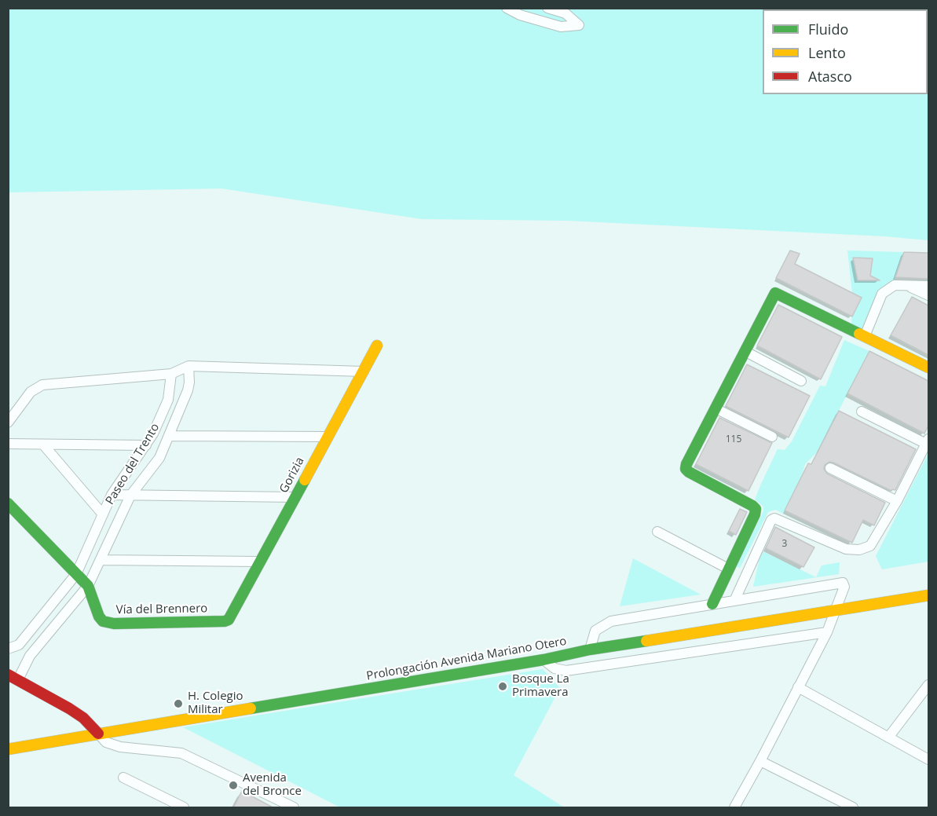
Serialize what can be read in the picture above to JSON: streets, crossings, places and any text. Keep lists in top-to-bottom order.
{
  "streets": {
    "street": [
      "Paseo del Trento",
      "Gorizia",
      "Vía del Brennero",
      "Prolongación Avenida Mariano Otero"
    ]
  },
  "crossings": [
    ["Paseo del Trento", "Vía del Brennero"],
    ["Gorizia", "Vía del Brennero"]
  ],
  "places": ["Bosque La Primavera", "H. Colegio Militar", "Avenida del Bronce"],
  "house_numbers": ["115", "3"],
  "legend": ["Fluido", "Lento", "Atasco"]
}
